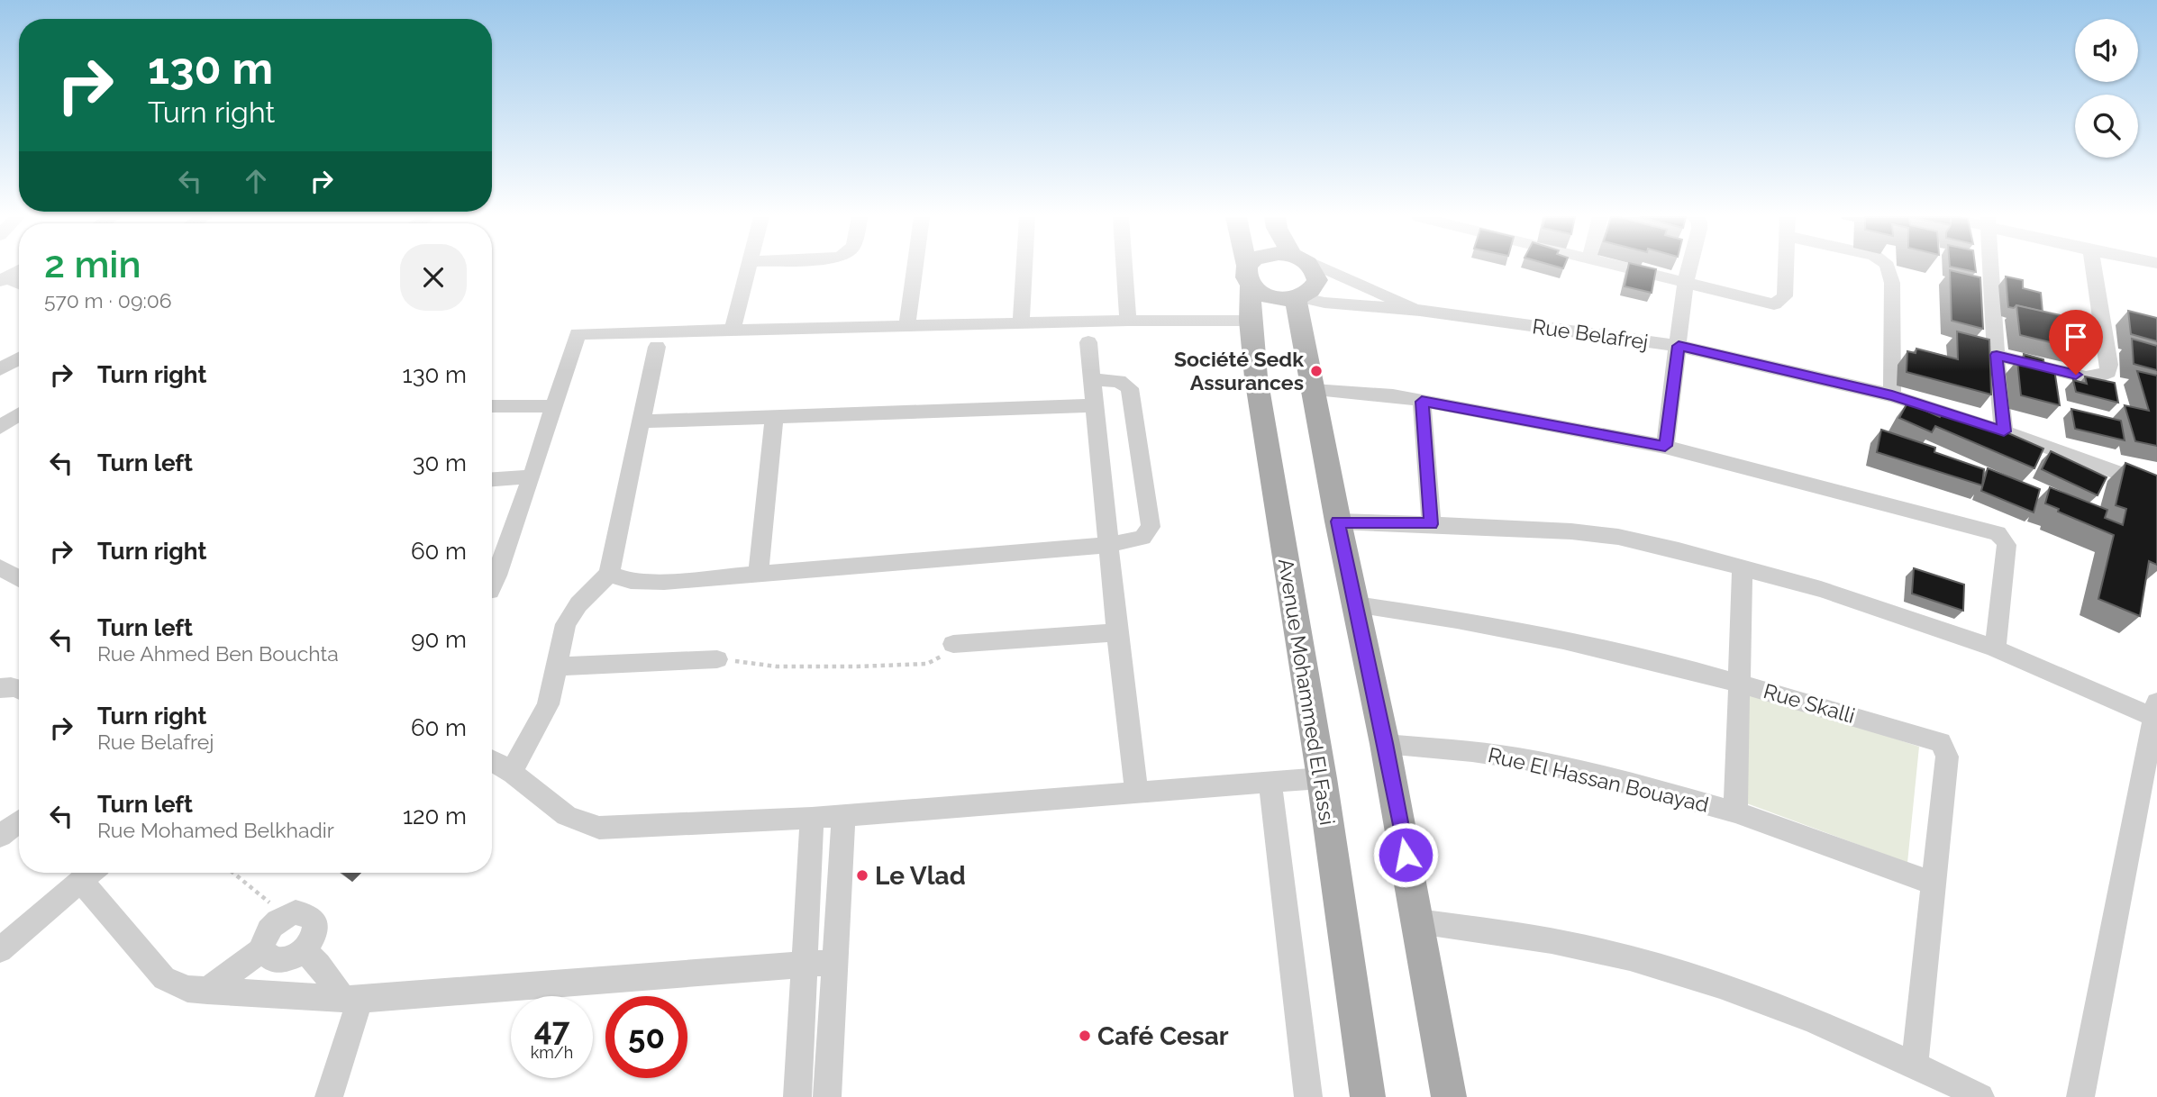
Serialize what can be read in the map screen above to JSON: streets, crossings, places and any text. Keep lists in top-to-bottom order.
{
  "streets": {
    "main road": ["Avenue Mohammed El Fassi"],
    "street": ["Rue Belafrej", "Rue Skalli", "Rue El Hassan Bouayad"]
  },
  "crossings": [
    ["Rue Skalli", "Rue El Hassan Bouayad"]
  ],
  "places": ["Société Sedk Assurances", "Le Vlad", "Café Cesar"],
  "page": {
    "turn": ["130 m", "Turn right"],
    "heading": ["2 min", "570 m · 09:06"],
    "list": [
      {
        "name": "Turn right",
        "value": "130 m"
      },
      {
        "name": "Turn left",
        "value": "30 m"
      },
      {
        "name": "Turn right",
        "value": "60 m"
      },
      {
        "name": "Turn left",
        "note": "Rue Ahmed Ben Bouchta",
        "value": "90 m"
      },
      {
        "name": "Turn right",
        "note": "Rue Belafrej",
        "value": "60 m"
      },
      {
        "name": "Turn left",
        "note": "Rue Mohamed Belkhadir",
        "value": "120 m"
      }
    ],
    "speed": "47 km/h",
    "limit": "50"
  }
}
